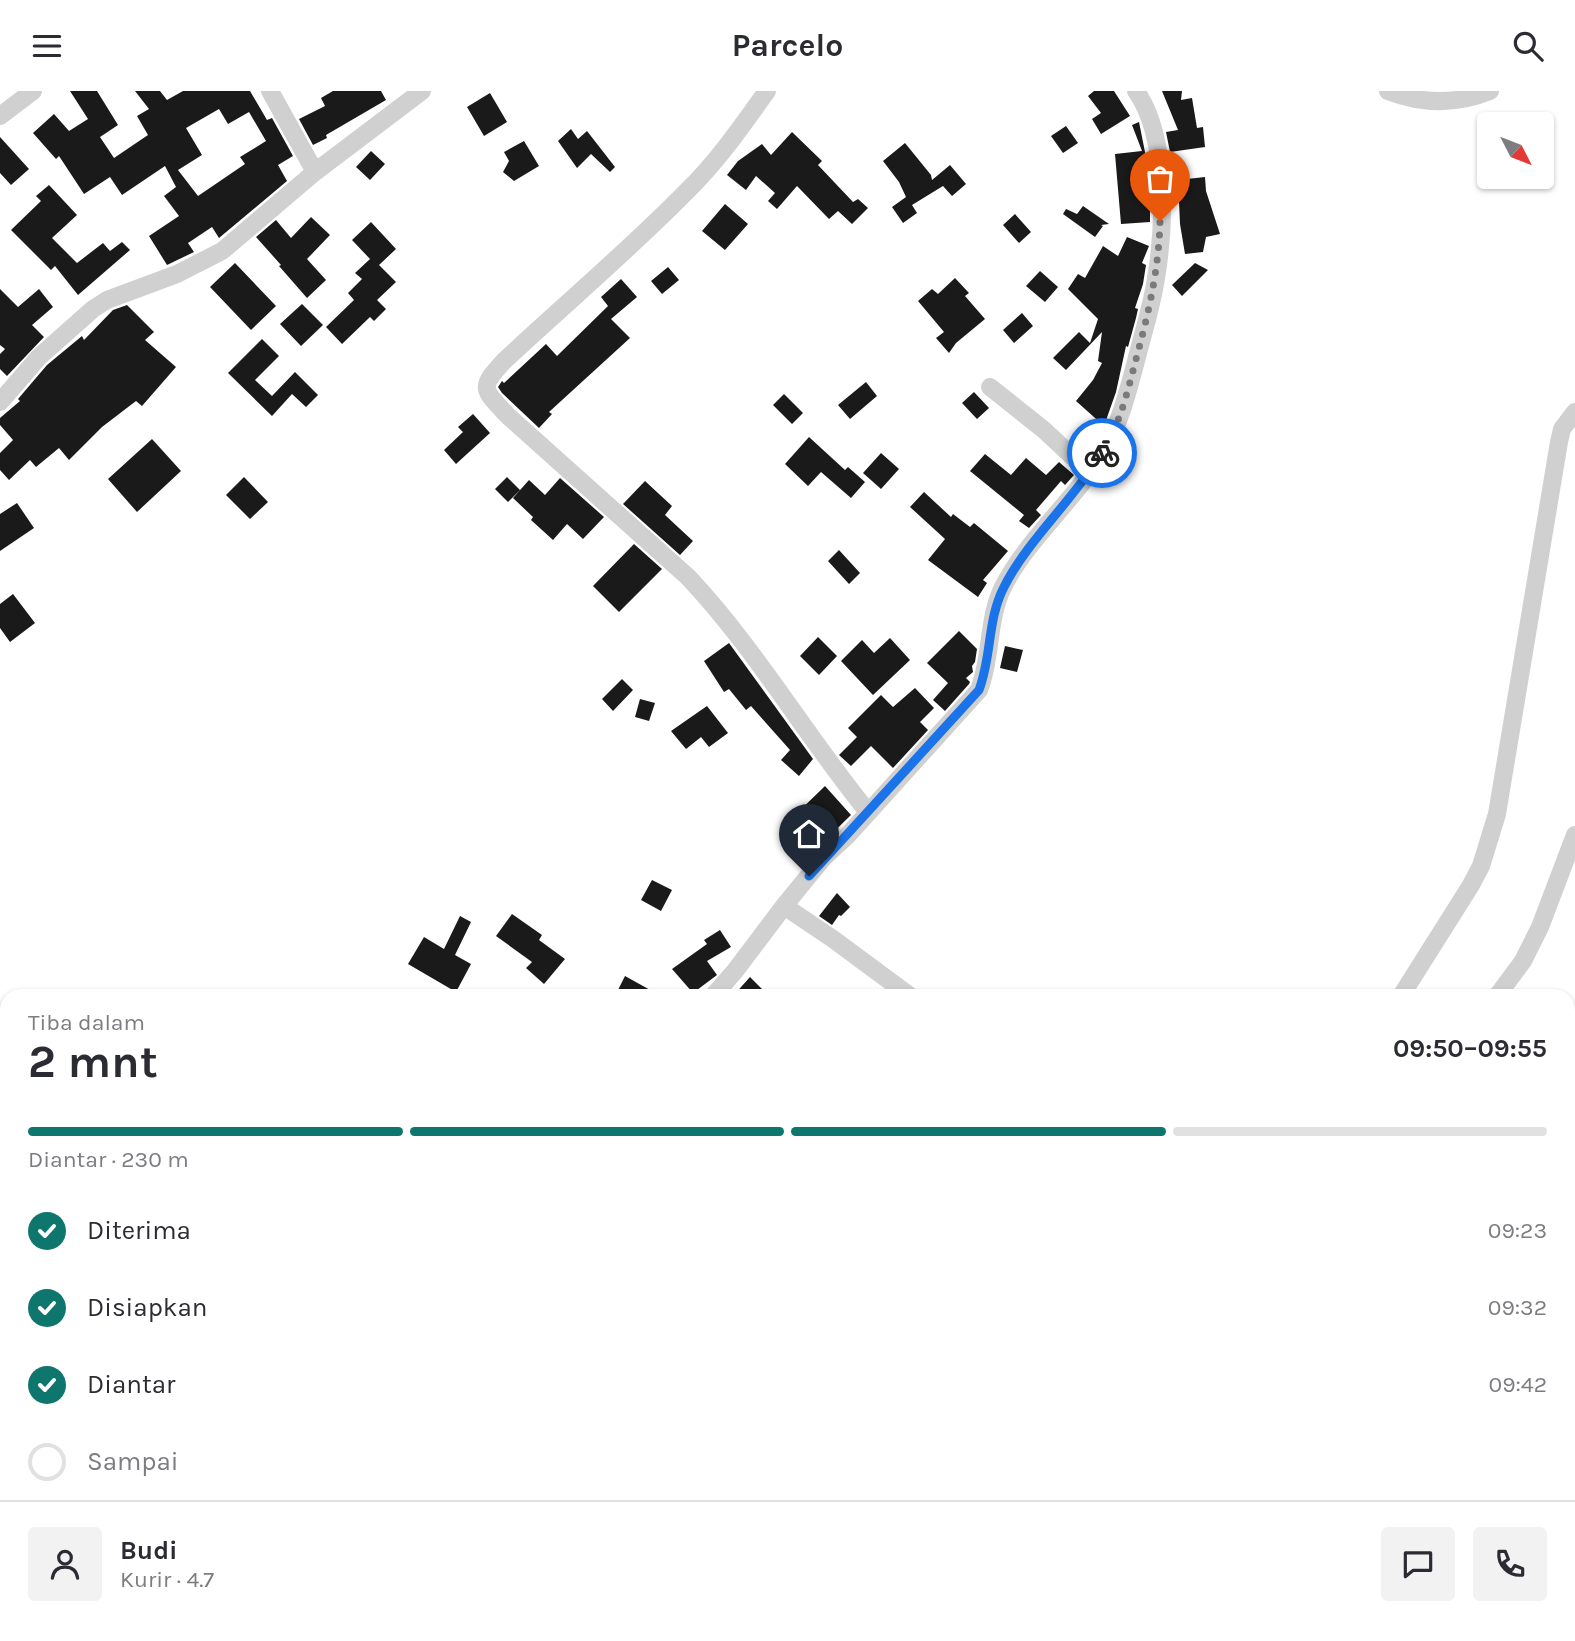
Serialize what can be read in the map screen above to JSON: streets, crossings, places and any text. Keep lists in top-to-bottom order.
{
  "north": "bottom right",
  "page": {
    "header": "Parcelo",
    "heading": ["2 mnt", "Tiba dalam", "09:50–09:55"],
    "panel": ["Budi", "Kurir · 4.7"],
    "bar": "Diantar · 230 m",
    "list": [
      ["Diterima", "09:23"],
      ["Disiapkan", "09:32"],
      ["Diantar", "09:42"],
      "Sampai"
    ]
  }
}
